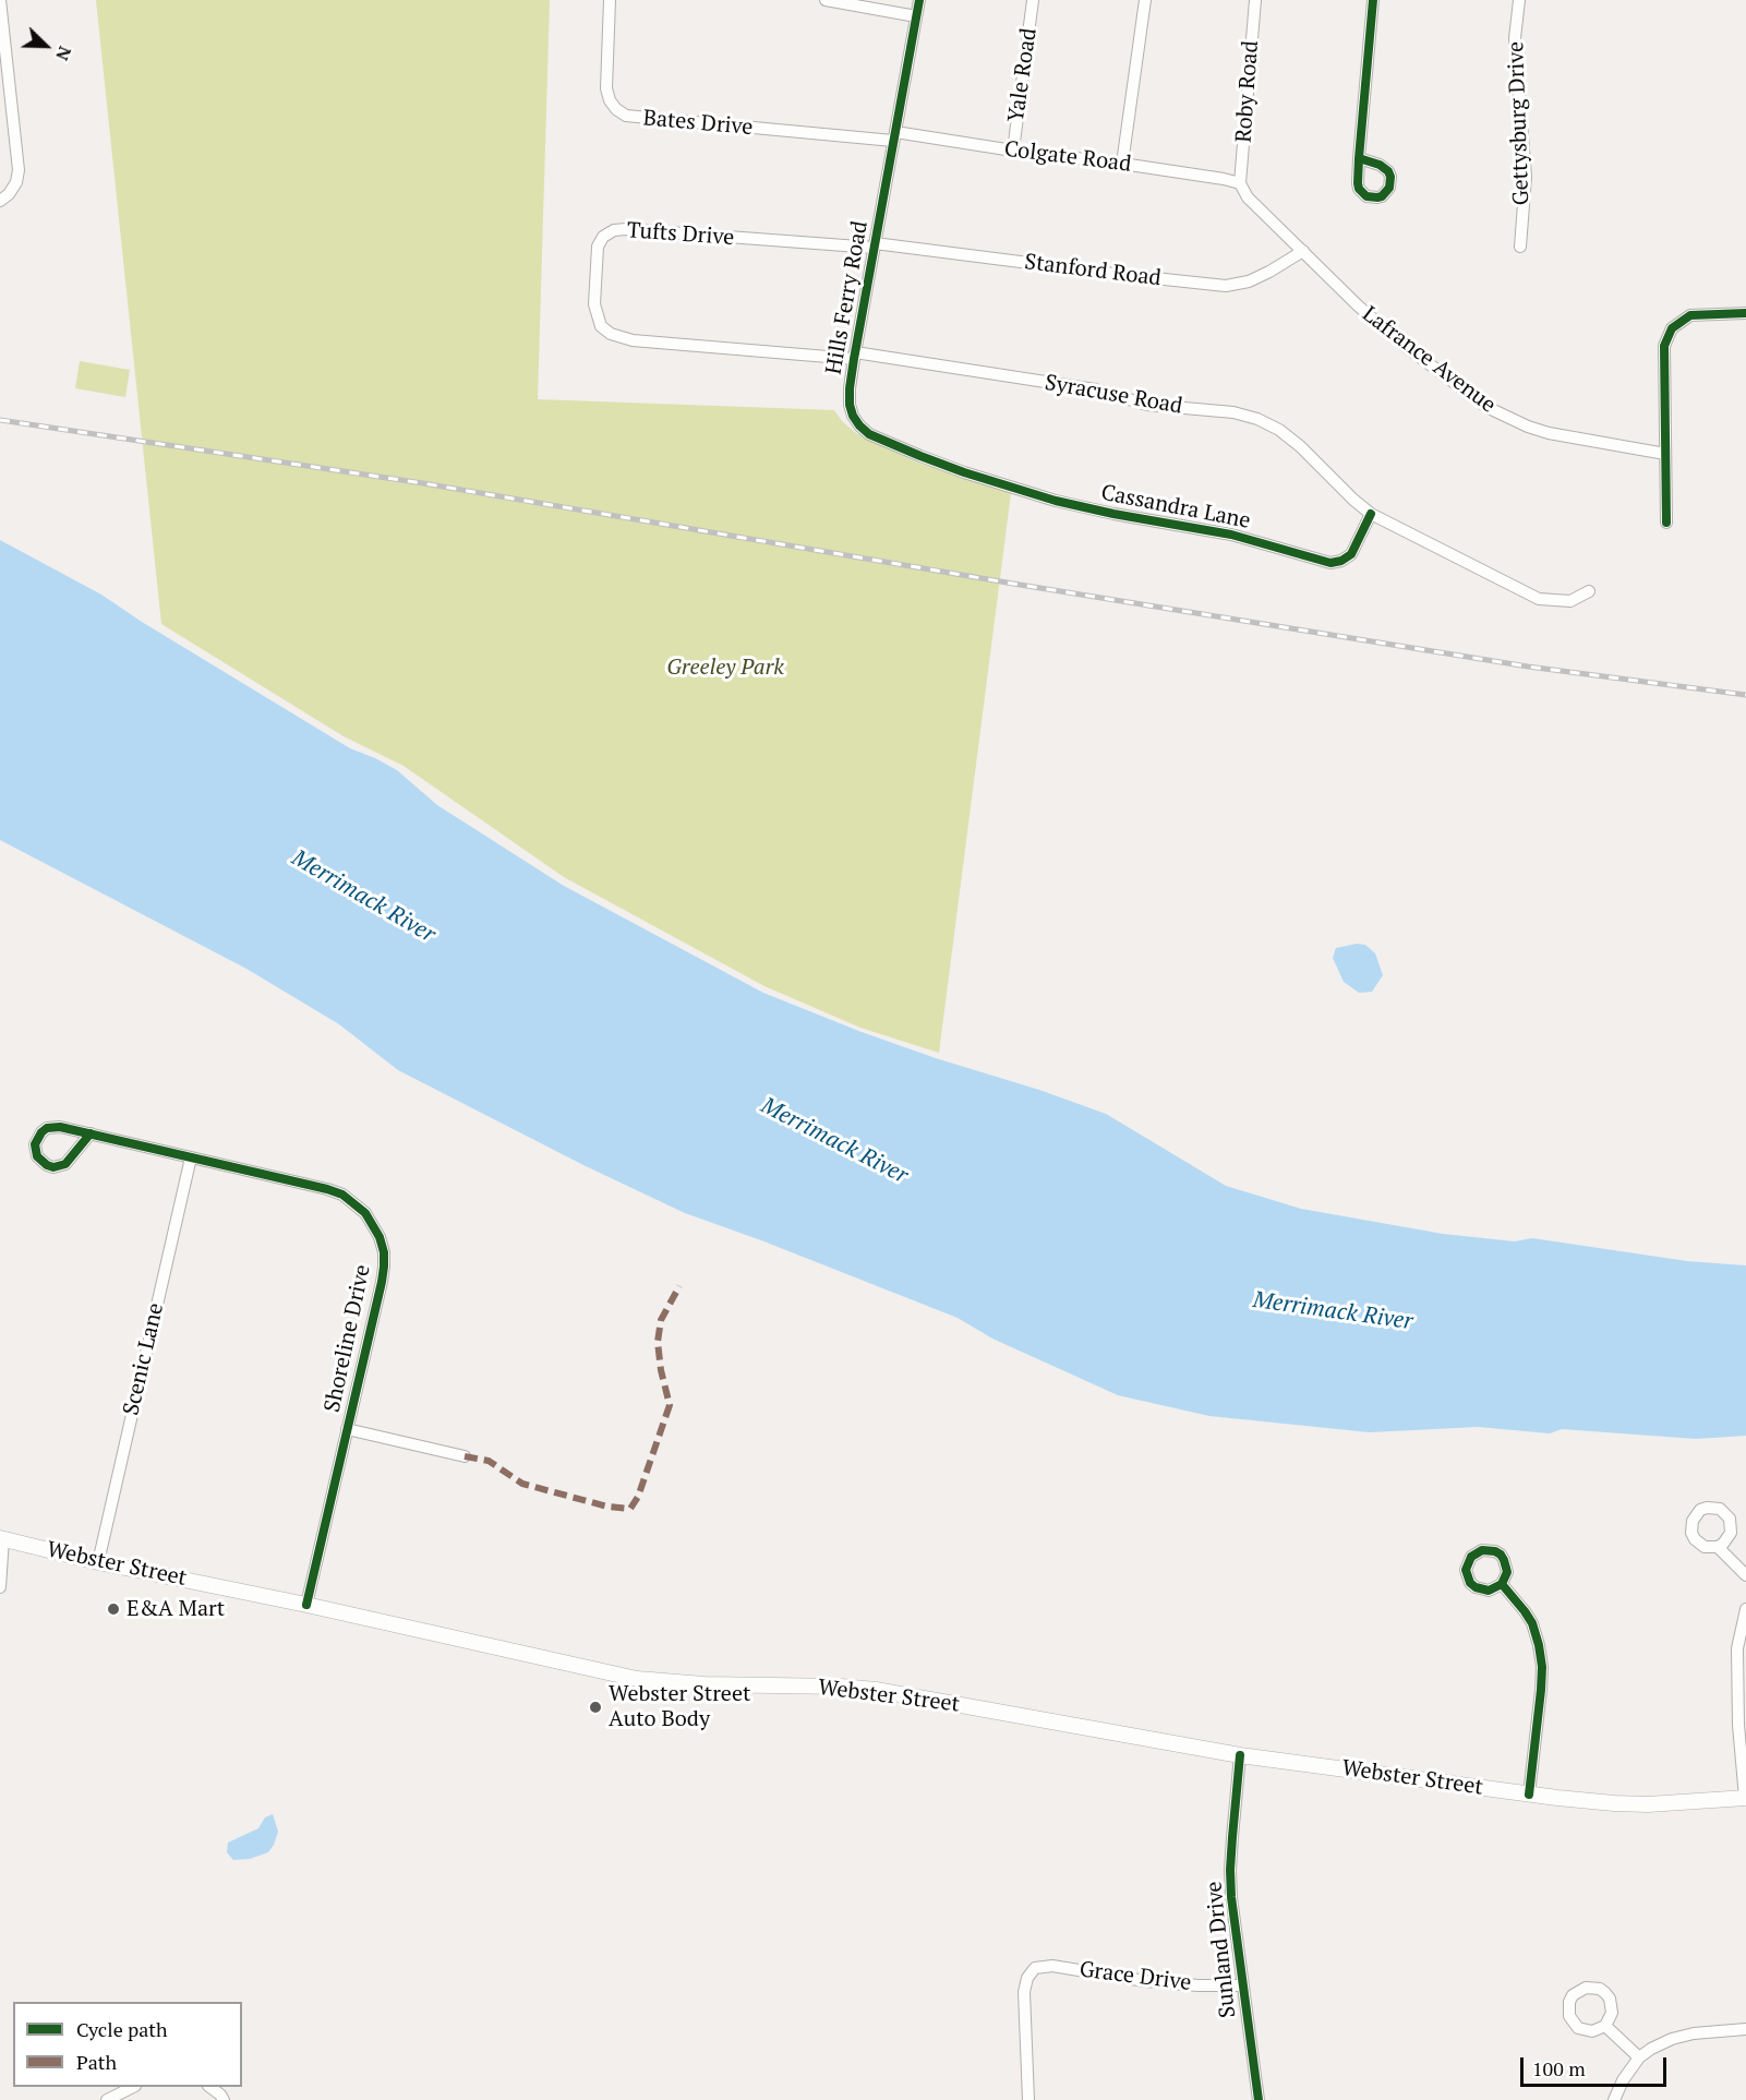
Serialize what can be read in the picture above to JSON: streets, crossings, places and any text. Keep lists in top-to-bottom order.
{
  "streets": {
    "main road": ["Webster Street"],
    "street": [
      "Yale Road",
      "Roby Road",
      "Bates Drive",
      "Gettysburg Drive",
      "Colgate Road",
      "Tufts Drive",
      "Stanford Road",
      "Hills Ferry Road",
      "Lafrance Avenue",
      "Syracuse Road",
      "Cassandra Lane",
      "Shoreline Drive",
      "Scenic Lane",
      "Sunland Drive",
      "Grace Drive"
    ]
  },
  "crossings": [
    ["Yale Road", "Colgate Road"],
    ["Roby Road", "Colgate Road"],
    ["Roby Road", "Lafrance Avenue"],
    ["Bates Drive", "Colgate Road"],
    ["Bates Drive", "Hills Ferry Road"],
    ["Colgate Road", "Hills Ferry Road"],
    ["Colgate Road", "Lafrance Avenue"],
    ["Tufts Drive", "Stanford Road"],
    ["Tufts Drive", "Hills Ferry Road"],
    ["Tufts Drive", "Syracuse Road"],
    ["Stanford Road", "Hills Ferry Road"],
    ["Stanford Road", "Lafrance Avenue"],
    ["Hills Ferry Road", "Syracuse Road"],
    ["Hills Ferry Road", "Cassandra Lane"],
    ["Syracuse Road", "Cassandra Lane"],
    ["Shoreline Drive", "Scenic Lane"],
    ["Shoreline Drive", "Webster Street"],
    ["Scenic Lane", "Webster Street"],
    ["Webster Street", "Sunland Drive"],
    ["Sunland Drive", "Grace Drive"]
  ],
  "water": ["Merrimack River"],
  "parks": ["Greeley Park"],
  "places": ["E&A Mart", "Webster Street Auto Body"],
  "legend": ["Cycle path", "Path"],
  "scale_bar": "100 m",
  "north": "bottom right"
}
